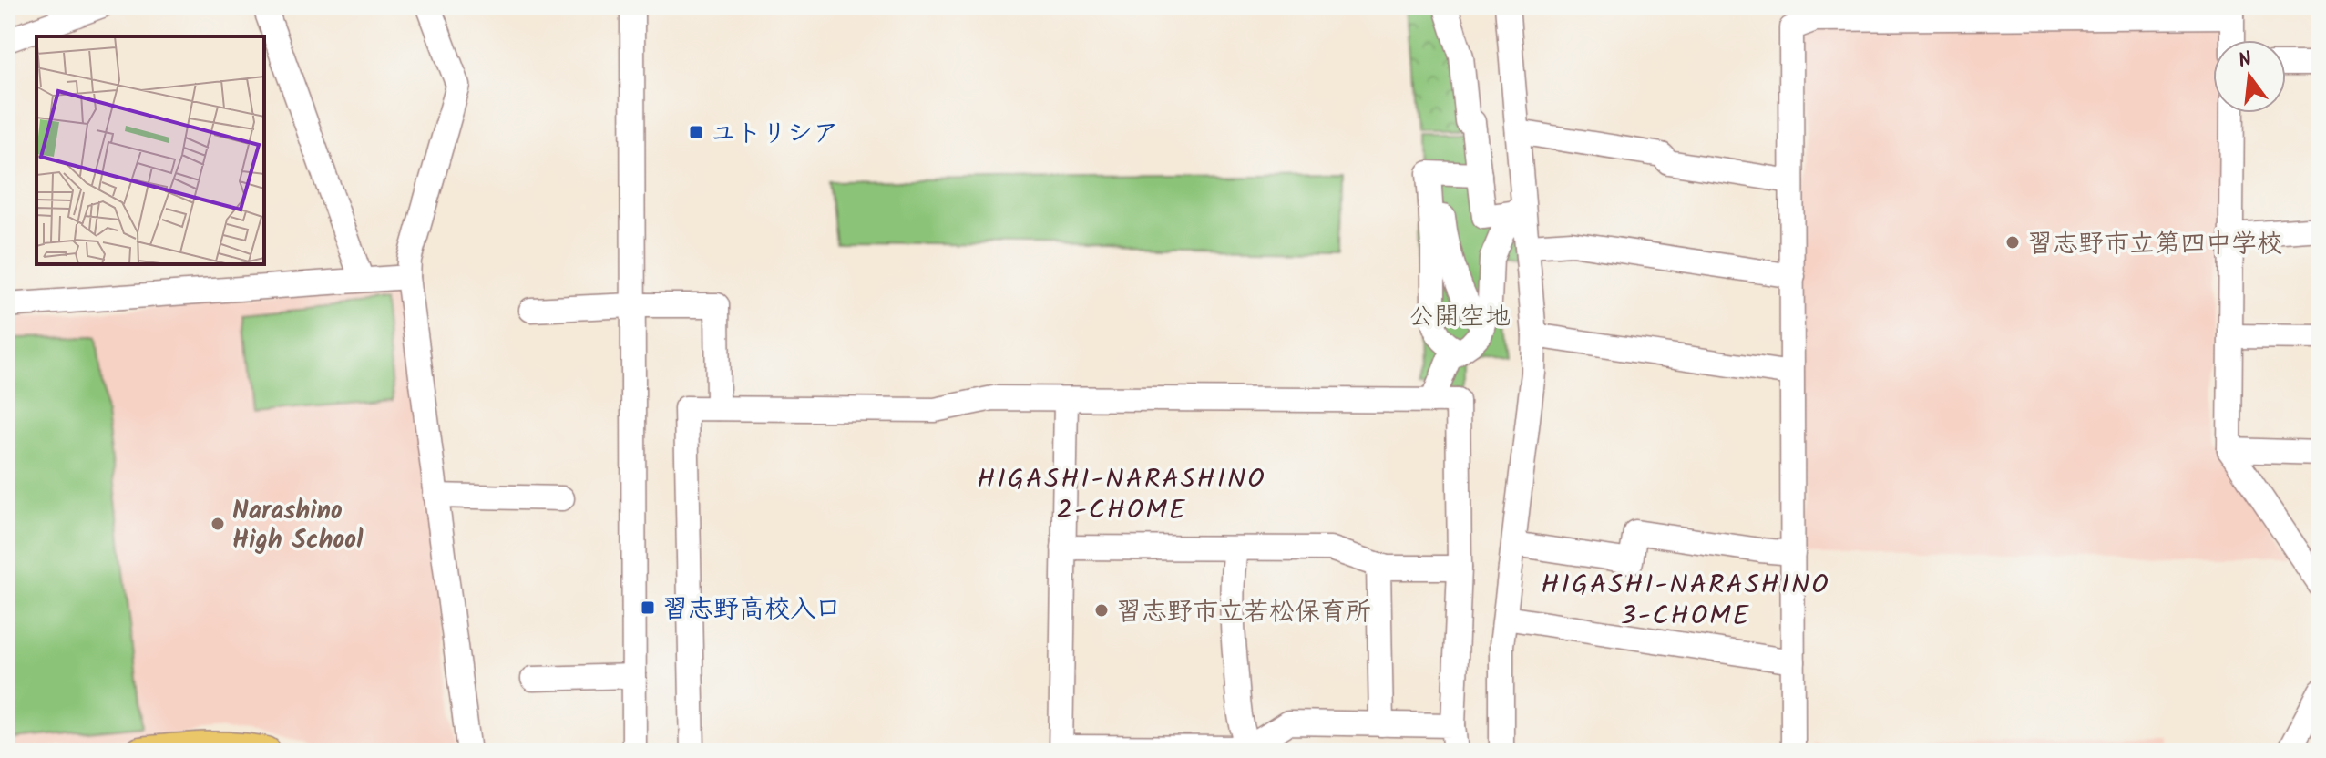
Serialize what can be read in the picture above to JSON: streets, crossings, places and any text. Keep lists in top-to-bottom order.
{
  "districts": ["HIGASHI-NARASHINO 2-CHOME", "HIGASHI-NARASHINO 3-CHOME"],
  "parks": ["公開空地"],
  "places": {
    "transit": ["ユトリシア", "習志野高校入口"],
    "other": ["習志野市立第四中学校", "Narashino High School", "習志野市立若松保育所"]
  },
  "north": "top"
}
